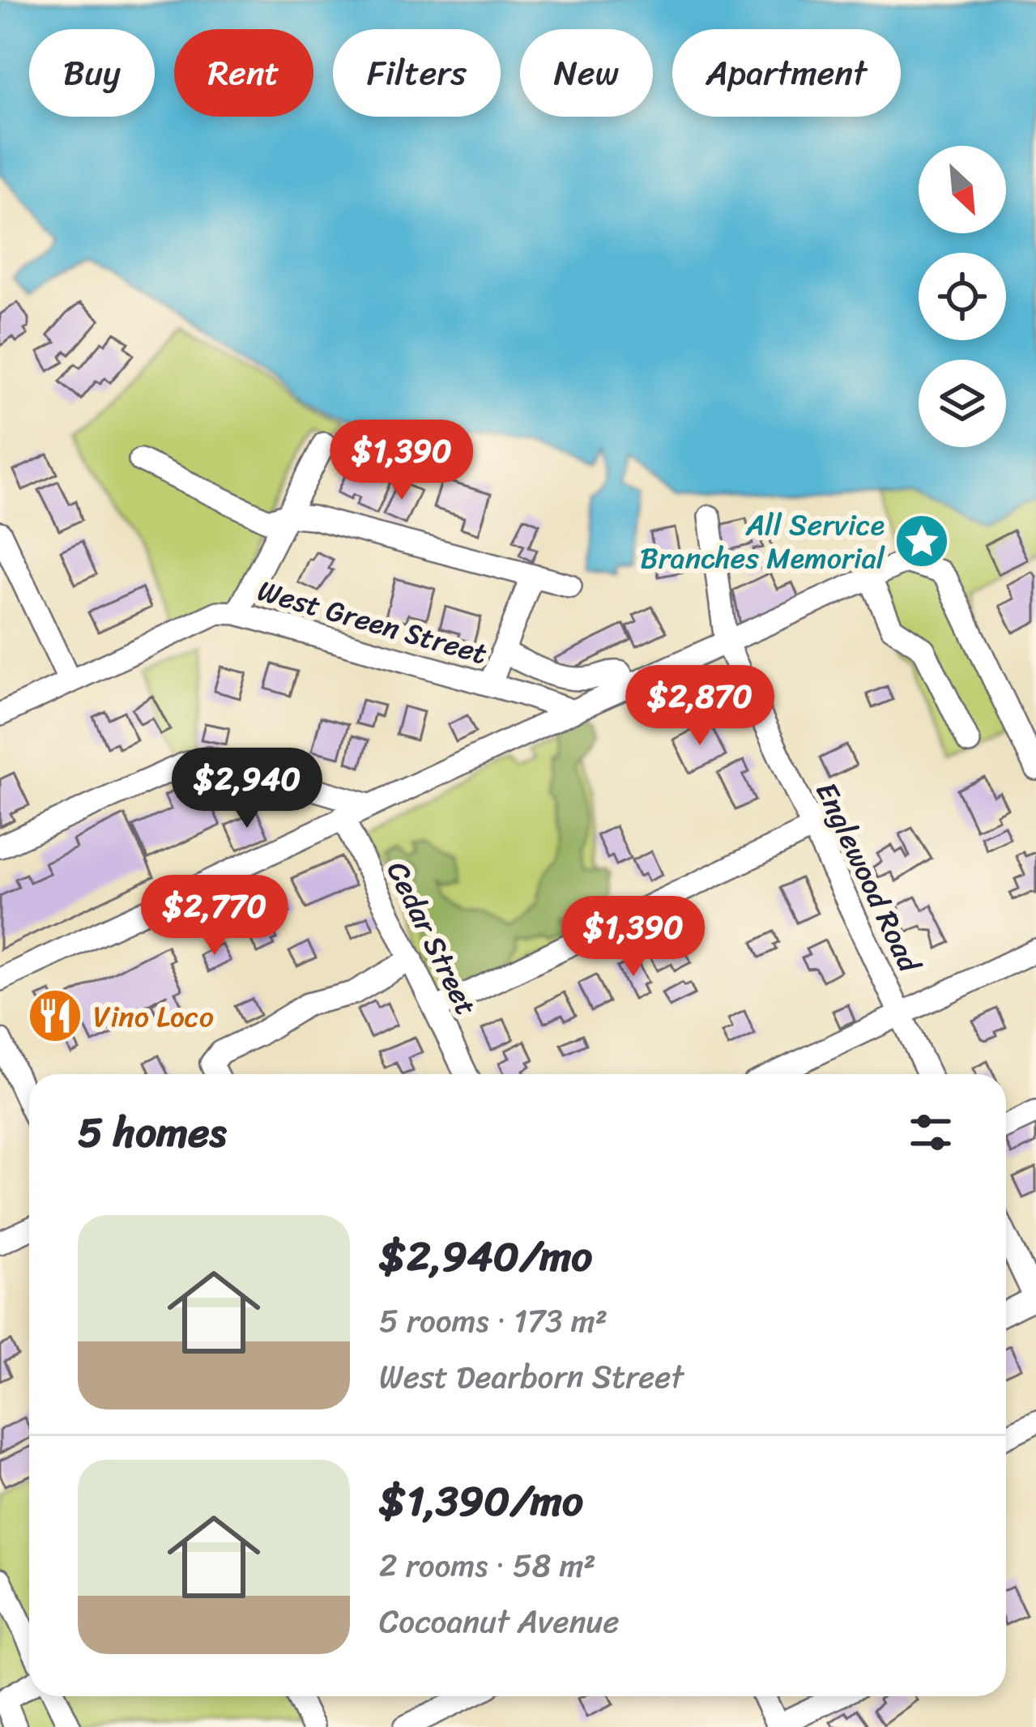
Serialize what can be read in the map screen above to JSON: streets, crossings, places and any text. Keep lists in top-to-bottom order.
{
  "streets": {
    "street": ["West Green Street", "Englewood Road", "Cedar Street"]
  },
  "places": {
    "place": ["All Service Branches Memorial"],
    "restaurant": ["Vino Loco"]
  },
  "north": "bottom right",
  "page": {
    "chip": [
      "Buy",
      "Rent",
      "Filters",
      "New",
      "Apartment"
    ],
    "price": [
      "$1,390",
      "$2,870",
      "$2,940",
      "$2,770",
      "$1,390"
    ],
    "heading": "5 homes",
    "list": [
      {
        "name": "$2,940/mo",
        "note": "5 rooms · 173 m² · West Dearborn Street"
      },
      {
        "name": "$1,390/mo",
        "note": "2 rooms · 58 m² · Cocoanut Avenue"
      }
    ]
  }
}
